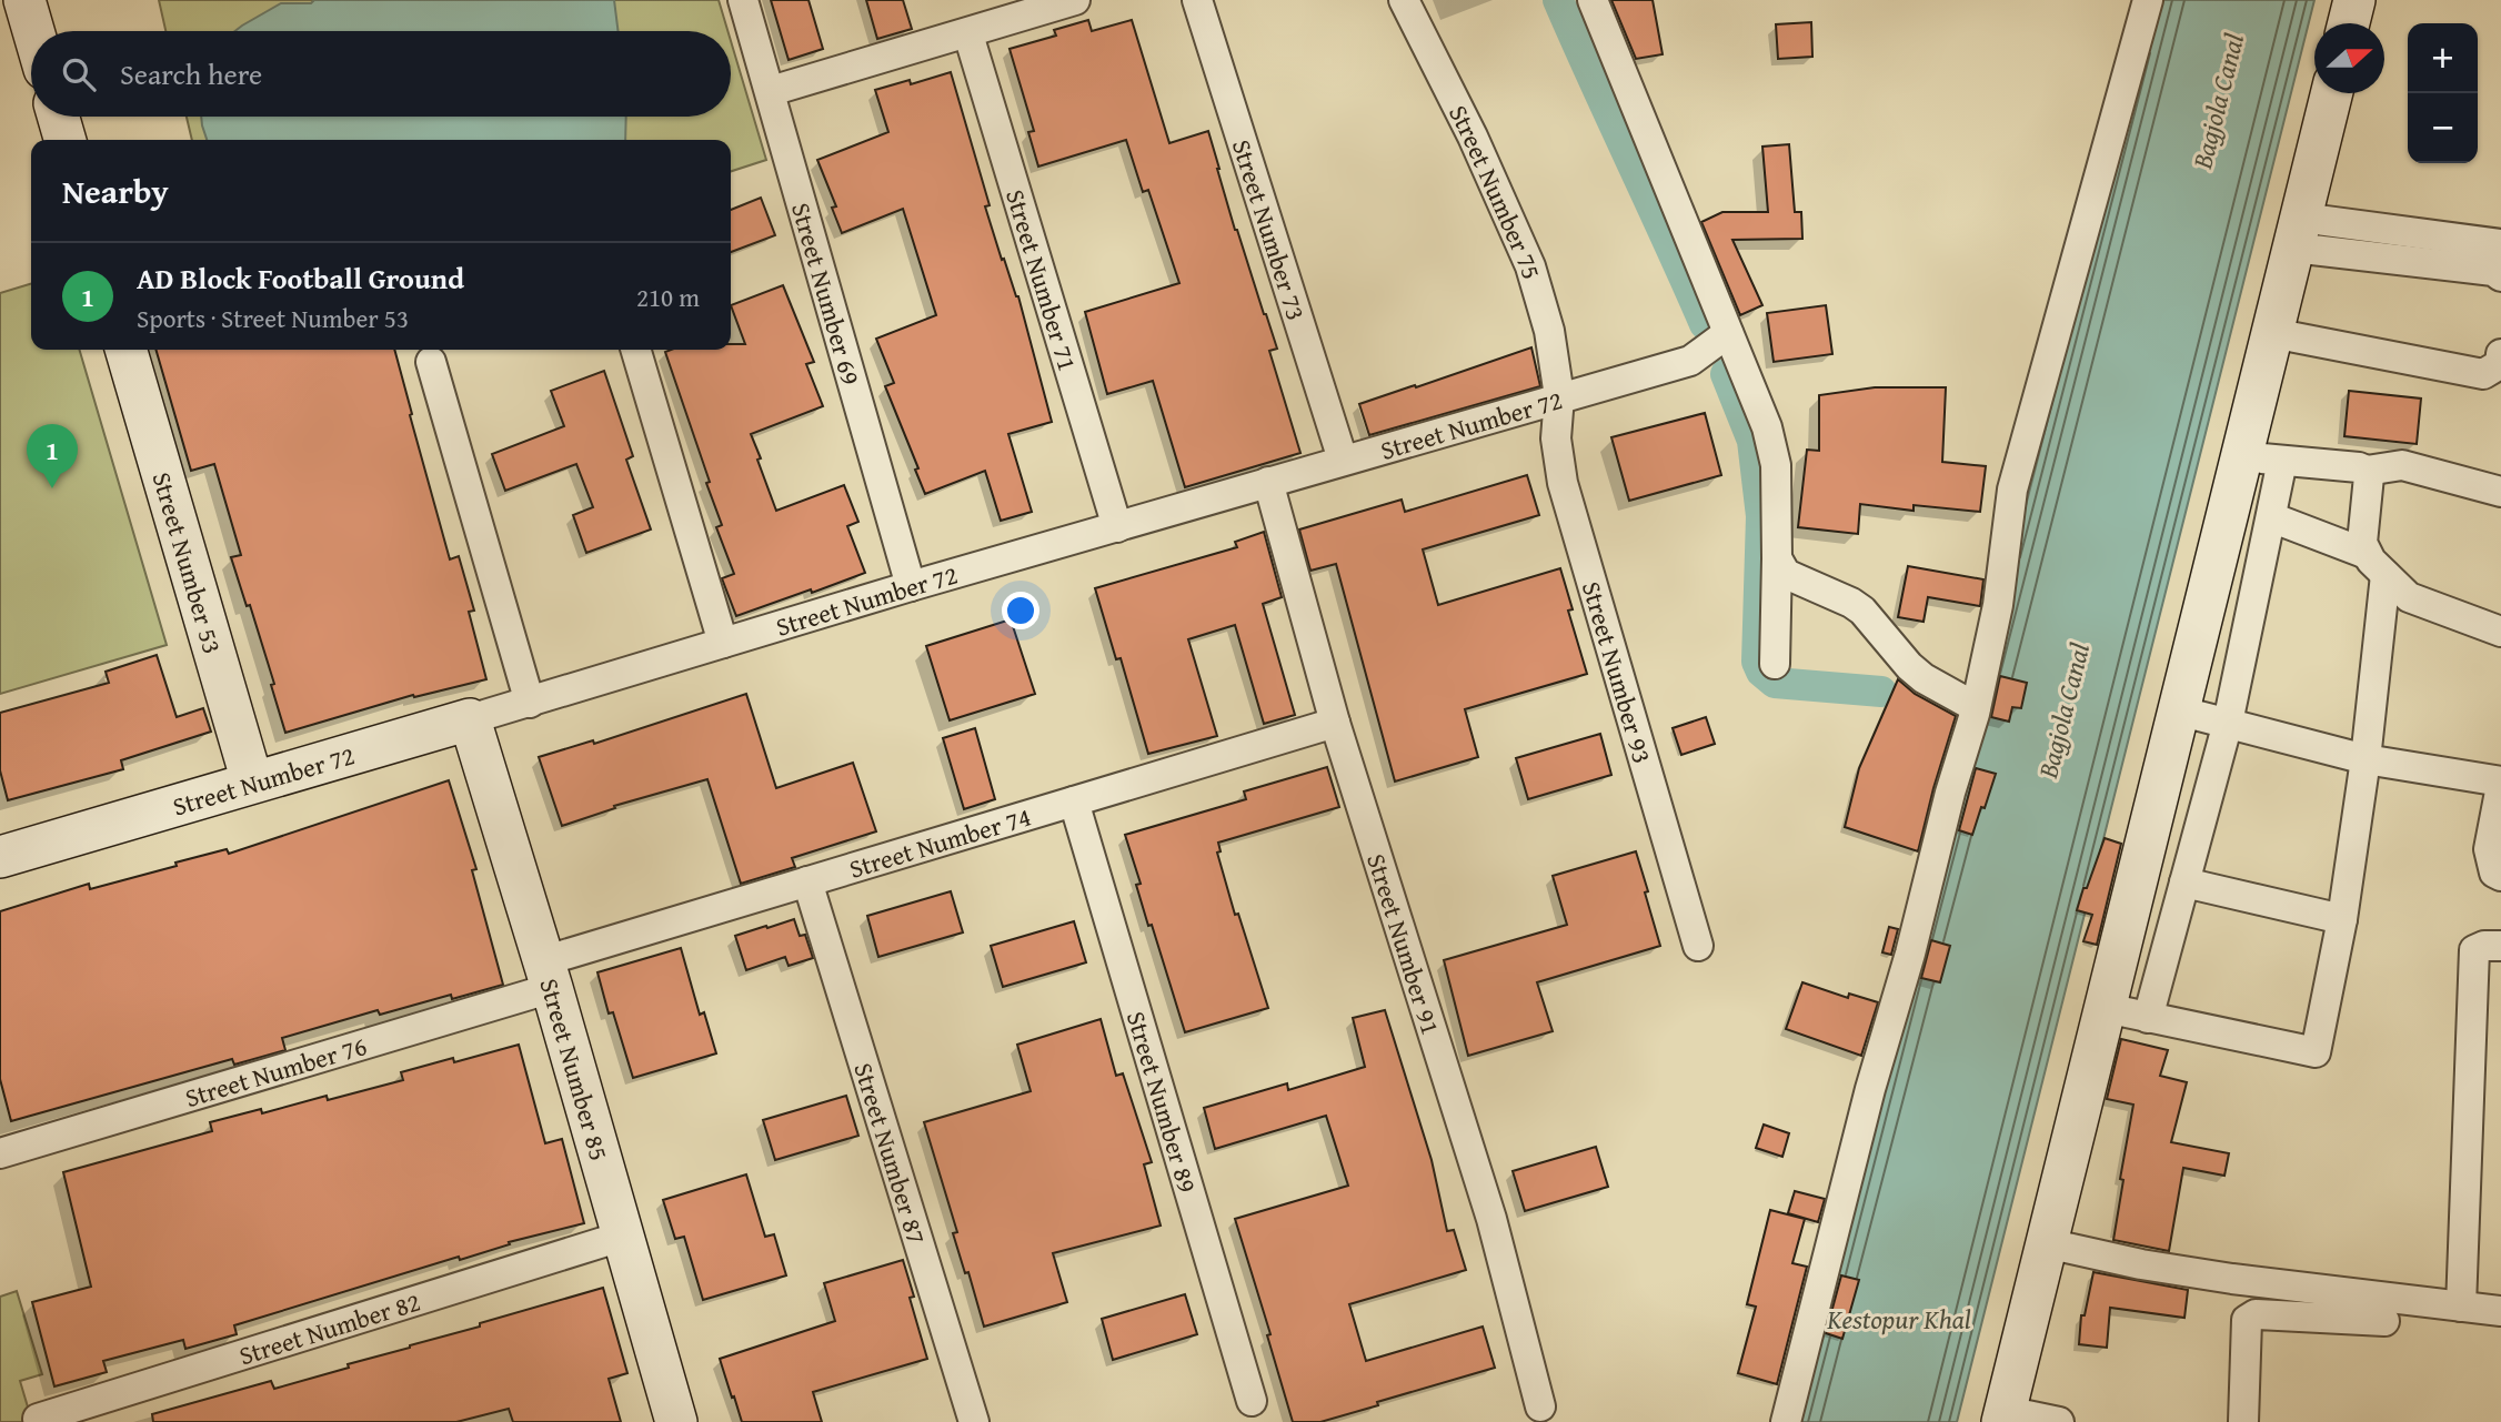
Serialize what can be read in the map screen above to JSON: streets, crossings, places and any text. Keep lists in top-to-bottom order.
{
  "streets": {
    "street": [
      "Street Number 75",
      "Street Number 73",
      "Street Number 71",
      "Street Number 69",
      "Street Number 72",
      "Street Number 53",
      "Street Number 93",
      "Street Number 74",
      "Street Number 91",
      "Street Number 76",
      "Street Number 85",
      "Street Number 89",
      "Street Number 87",
      "Street Number 82"
    ]
  },
  "crossings": [
    ["Street Number 75", "Street Number 72"],
    ["Street Number 75", "Street Number 93"],
    ["Street Number 73", "Street Number 72"],
    ["Street Number 71", "Street Number 72"],
    ["Street Number 69", "Street Number 72"],
    ["Street Number 72", "Street Number 53"],
    ["Street Number 72", "Street Number 93"],
    ["Street Number 72", "Street Number 91"],
    ["Street Number 72", "Street Number 85"],
    ["Street Number 74", "Street Number 91"],
    ["Street Number 74", "Street Number 76"],
    ["Street Number 74", "Street Number 85"],
    ["Street Number 74", "Street Number 89"],
    ["Street Number 74", "Street Number 87"],
    ["Street Number 76", "Street Number 85"],
    ["Street Number 85", "Street Number 82"]
  ],
  "water": ["Bagjola Canal", "Kestopur Khal"],
  "north": "right",
  "page": {
    "map_buttons": ["+", "−"],
    "search": "Search here",
    "heading": "Nearby",
    "list": [
      {
        "mark": "1",
        "name": "AD Block Football Ground",
        "note": "Sports · Street Number 53",
        "value": "210 m"
      }
    ],
    "pins": "1"
  }
}
